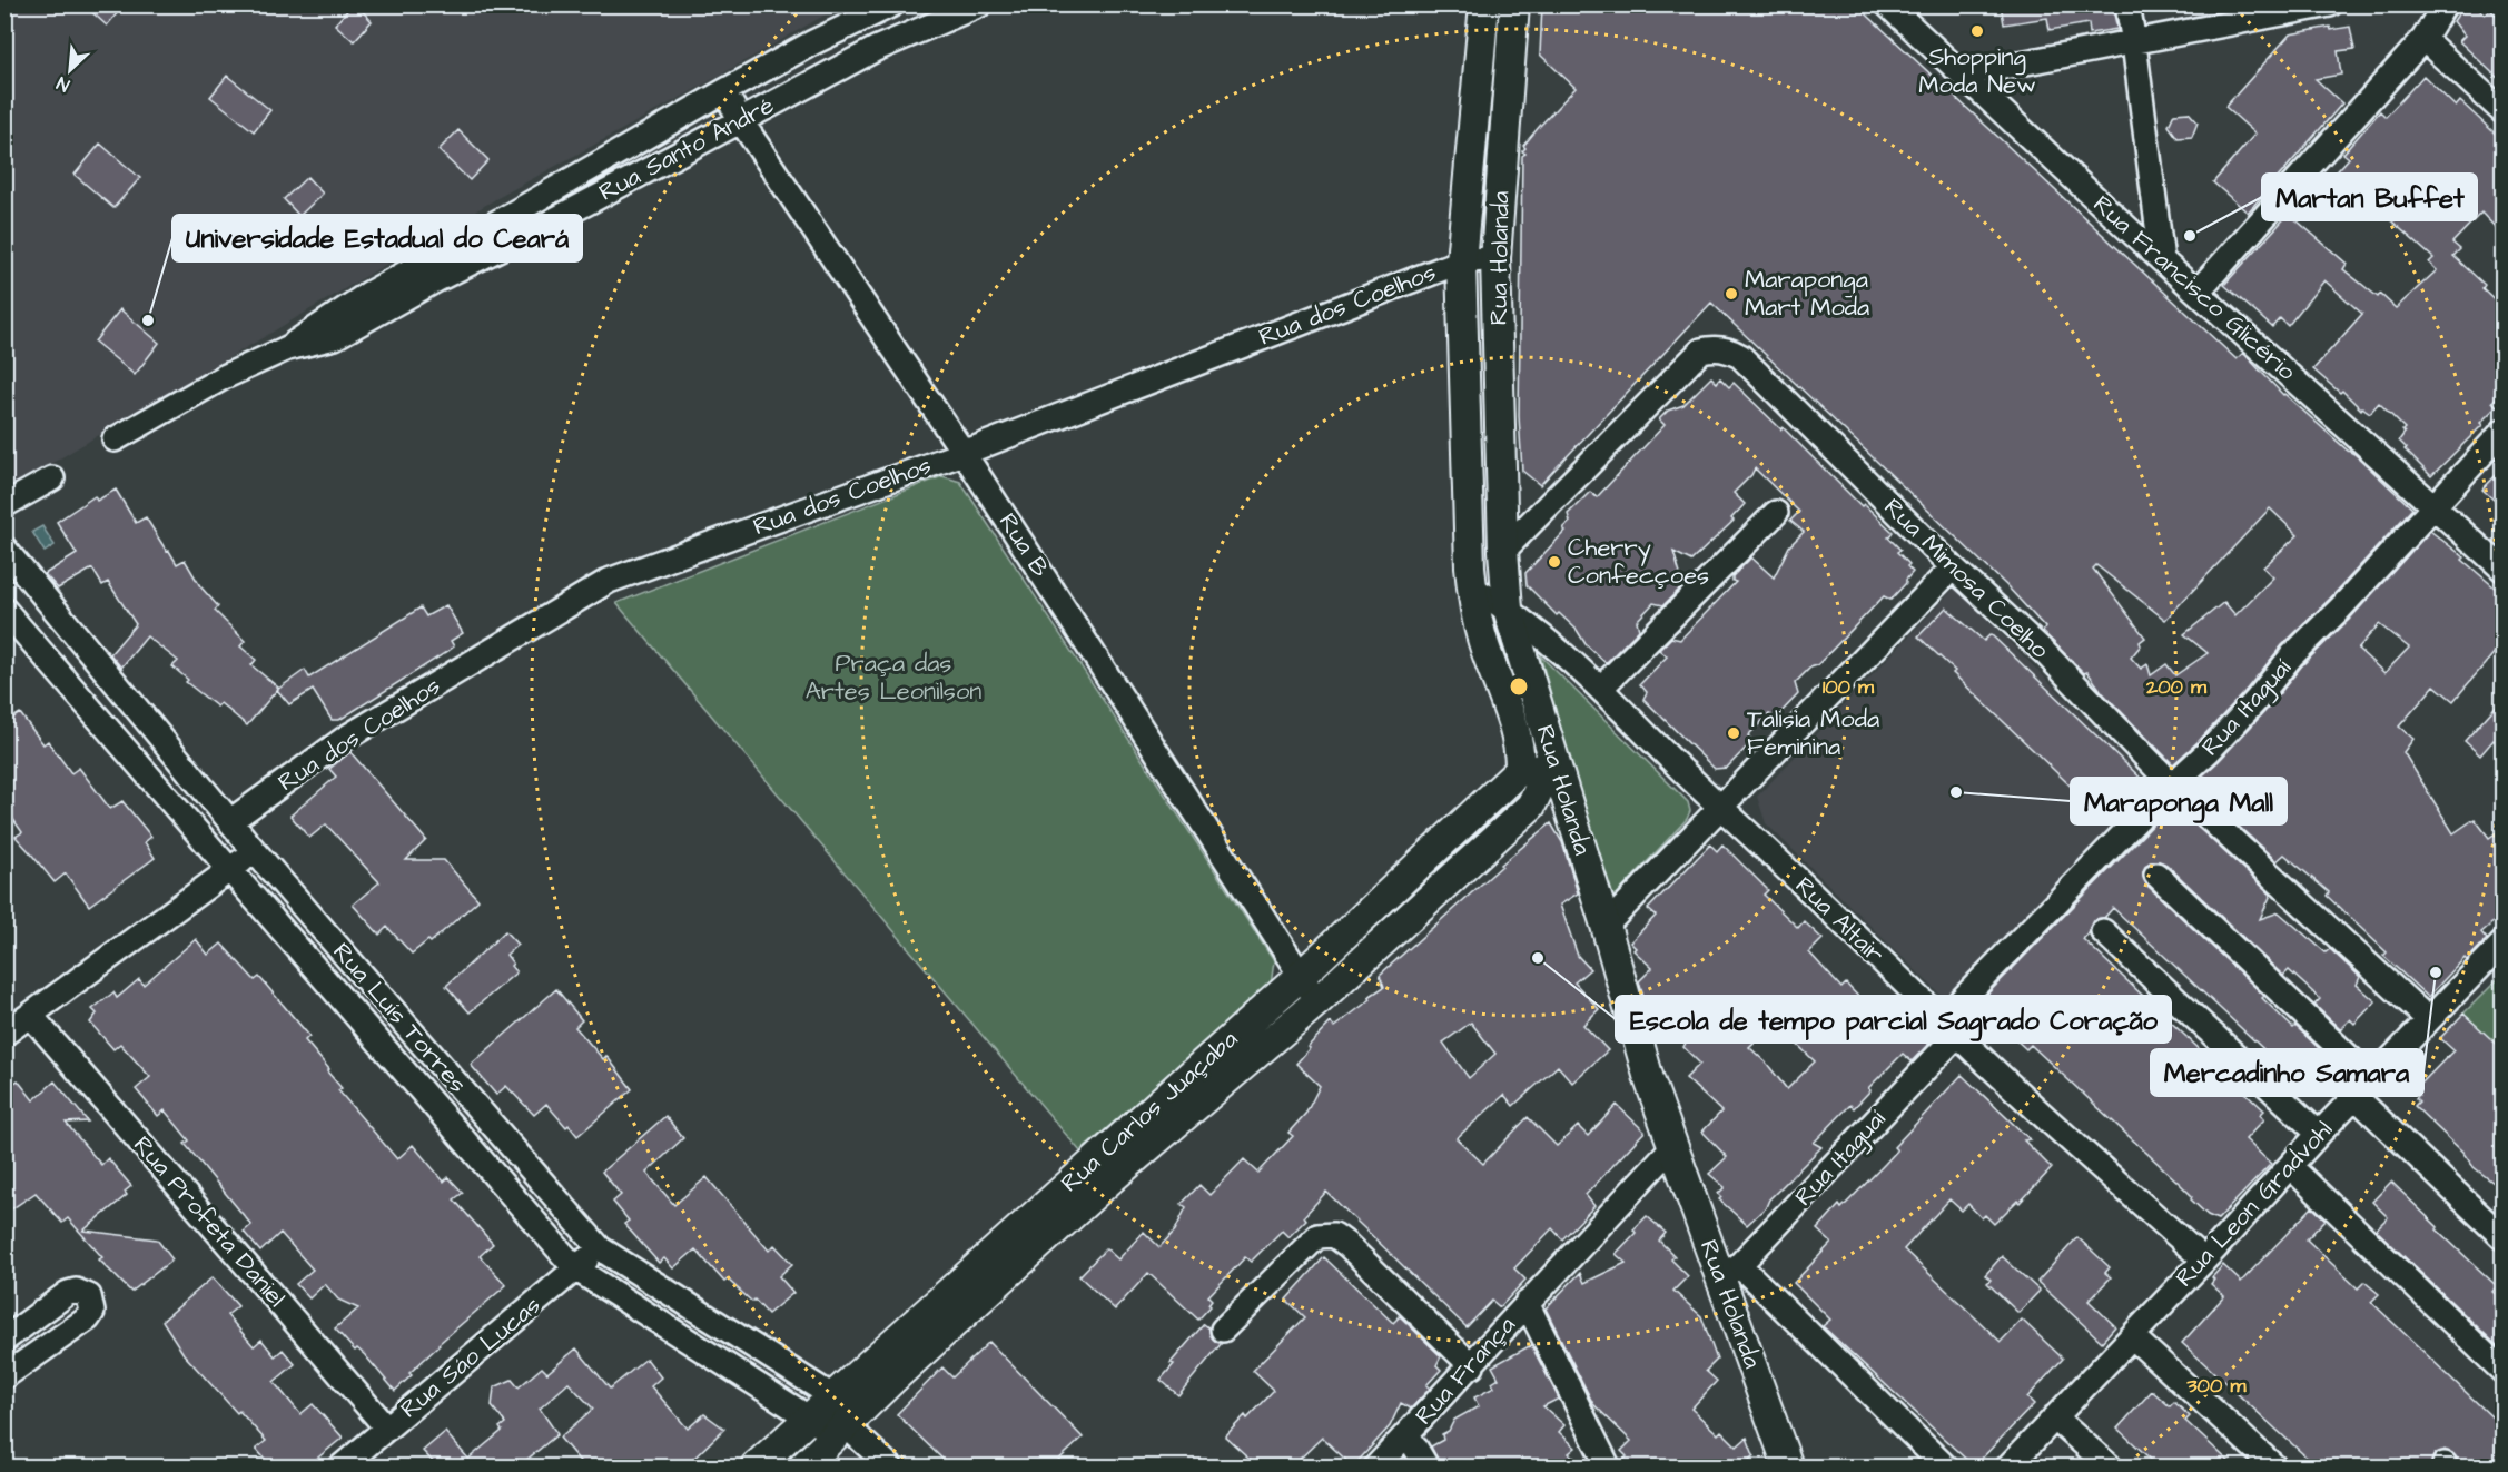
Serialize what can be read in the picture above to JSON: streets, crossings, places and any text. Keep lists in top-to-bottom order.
{
  "streets": {
    "street": [
      "Rua Santo André",
      "Rua Holanda",
      "Rua Francisco Glicério",
      "Rua dos Coelhos",
      "Rua B",
      "Rua Mimosa Coelho",
      "Rua Itaguaí",
      "Rua Altair",
      "Rua Luís Torres",
      "Rua Carlos Juaçaba",
      "Rua Leon Gradvohl",
      "Rua Profeta Daniel",
      "Rua Sáo Lucas",
      "Rua França"
    ]
  },
  "crossings": [
    ["Rua Santo André", "Rua B"],
    ["Rua Holanda", "Rua dos Coelhos"],
    ["Rua Holanda", "Rua Mimosa Coelho"],
    ["Rua Holanda", "Rua Itaguaí"],
    ["Rua Holanda", "Rua Altair"],
    ["Rua Holanda", "Rua Carlos Juaçaba"],
    ["Rua Holanda", "Rua França"],
    ["Rua Francisco Glicério", "Rua Itaguaí"],
    ["Rua dos Coelhos", "Rua B"],
    ["Rua dos Coelhos", "Rua Luís Torres"],
    ["Rua B", "Rua Carlos Juaçaba"],
    ["Rua Mimosa Coelho", "Rua Itaguaí"],
    ["Rua Mimosa Coelho", "Rua Leon Gradvohl"],
    ["Rua Itaguaí", "Rua Altair"],
    ["Rua Altair", "Rua Leon Gradvohl"],
    ["Rua Luís Torres", "Rua Carlos Juaçaba"],
    ["Rua Luís Torres", "Rua Sáo Lucas"],
    ["Rua Profeta Daniel", "Rua Sáo Lucas"]
  ],
  "parks": ["Praça das Artes Leonilson"],
  "places": [
    "Shopping Moda New",
    "Martan Buffet",
    "Maraponga Mart Moda",
    "Universidade Estadual do Ceará",
    "Cherry Confecçoes",
    "Talisia Moda Feminina",
    "Maraponga Mall",
    "Escola de tempo parcial Sagrado Coração",
    "Mercadinho Samara"
  ],
  "north": "bottom left",
  "rings": ["100 m", "200 m", "300 m"]
}
